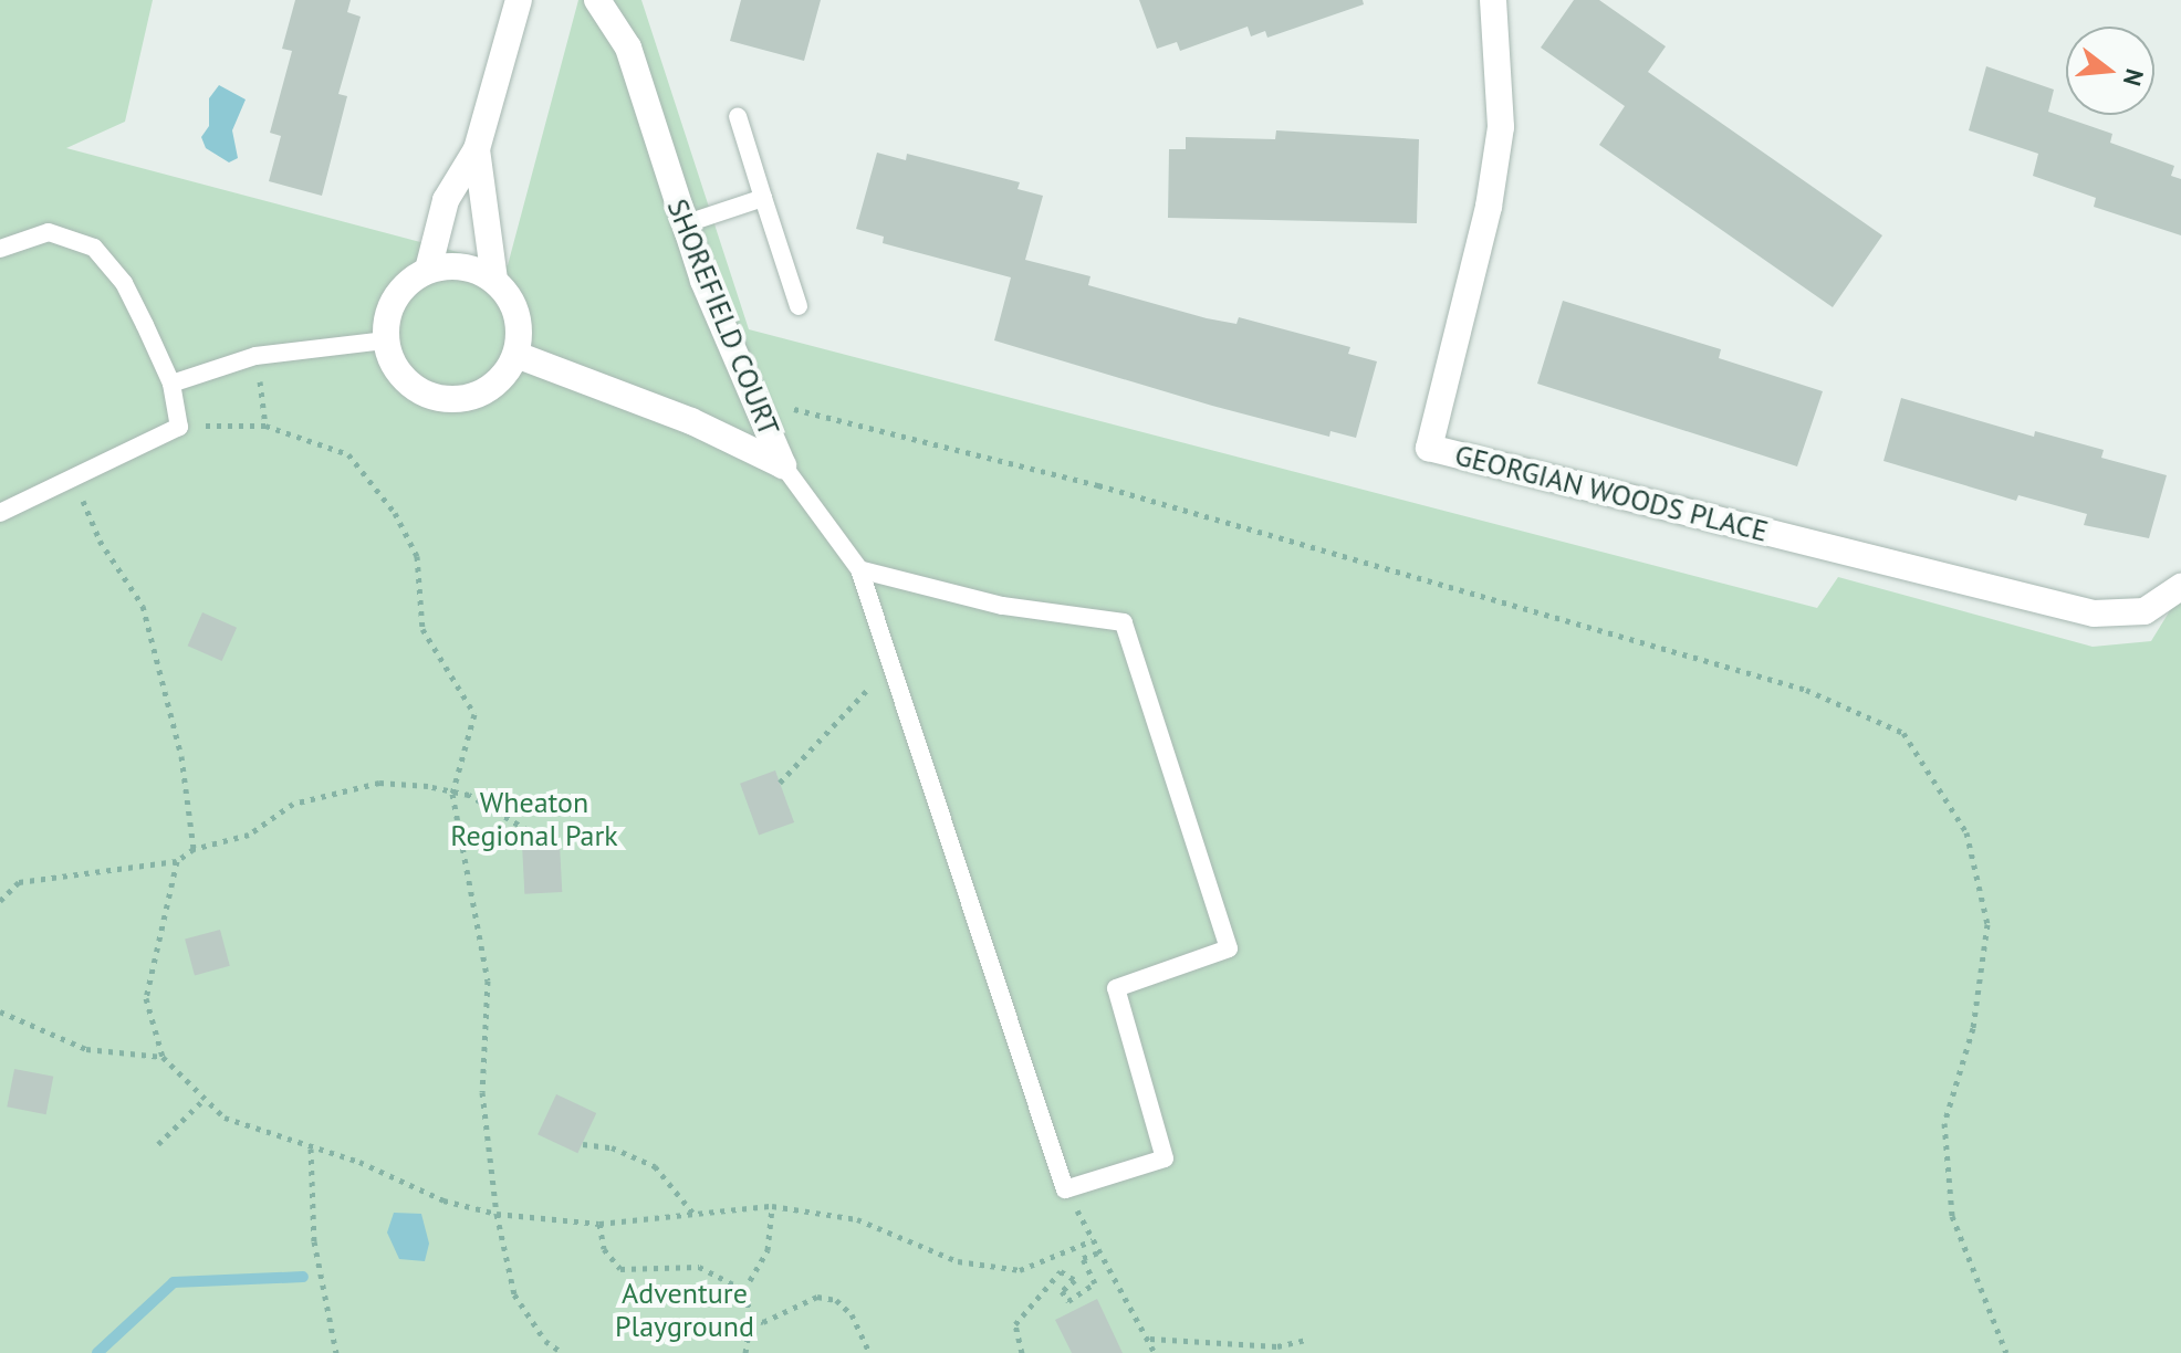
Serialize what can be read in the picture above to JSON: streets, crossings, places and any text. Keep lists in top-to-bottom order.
{
  "streets": {
    "street": ["SHOREFIELD COURT", "GEORGIAN WOODS PLACE"]
  },
  "parks": ["Wheaton Regional Park", "Adventure Playground"],
  "north": "right"
}
